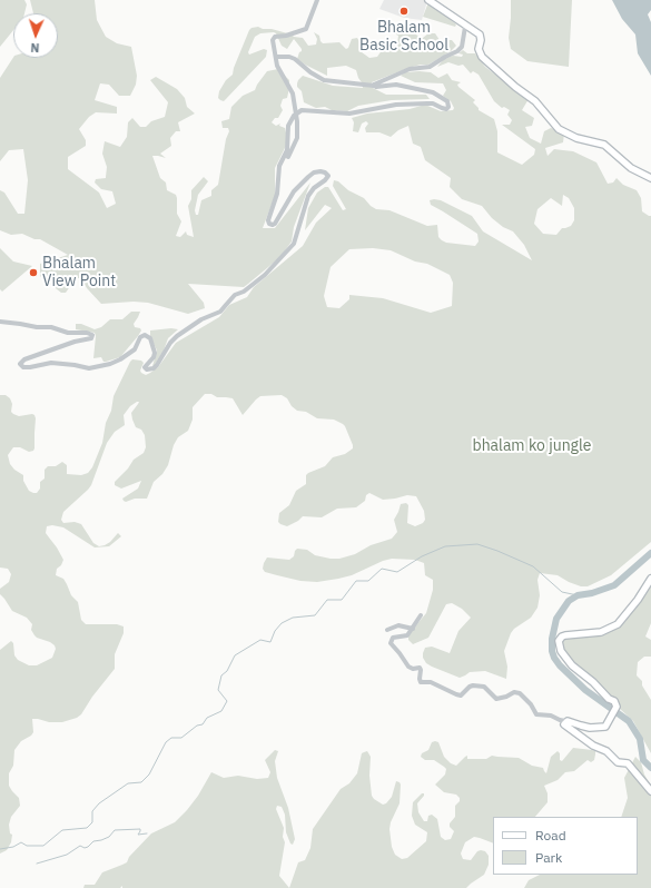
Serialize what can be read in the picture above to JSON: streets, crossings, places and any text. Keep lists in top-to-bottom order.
{
  "parks": ["bhalam ko jungle"],
  "places": ["Bhalam Basic School", "Bhalam View Point"],
  "legend": ["Road", "Park"],
  "north": "bottom"
}
